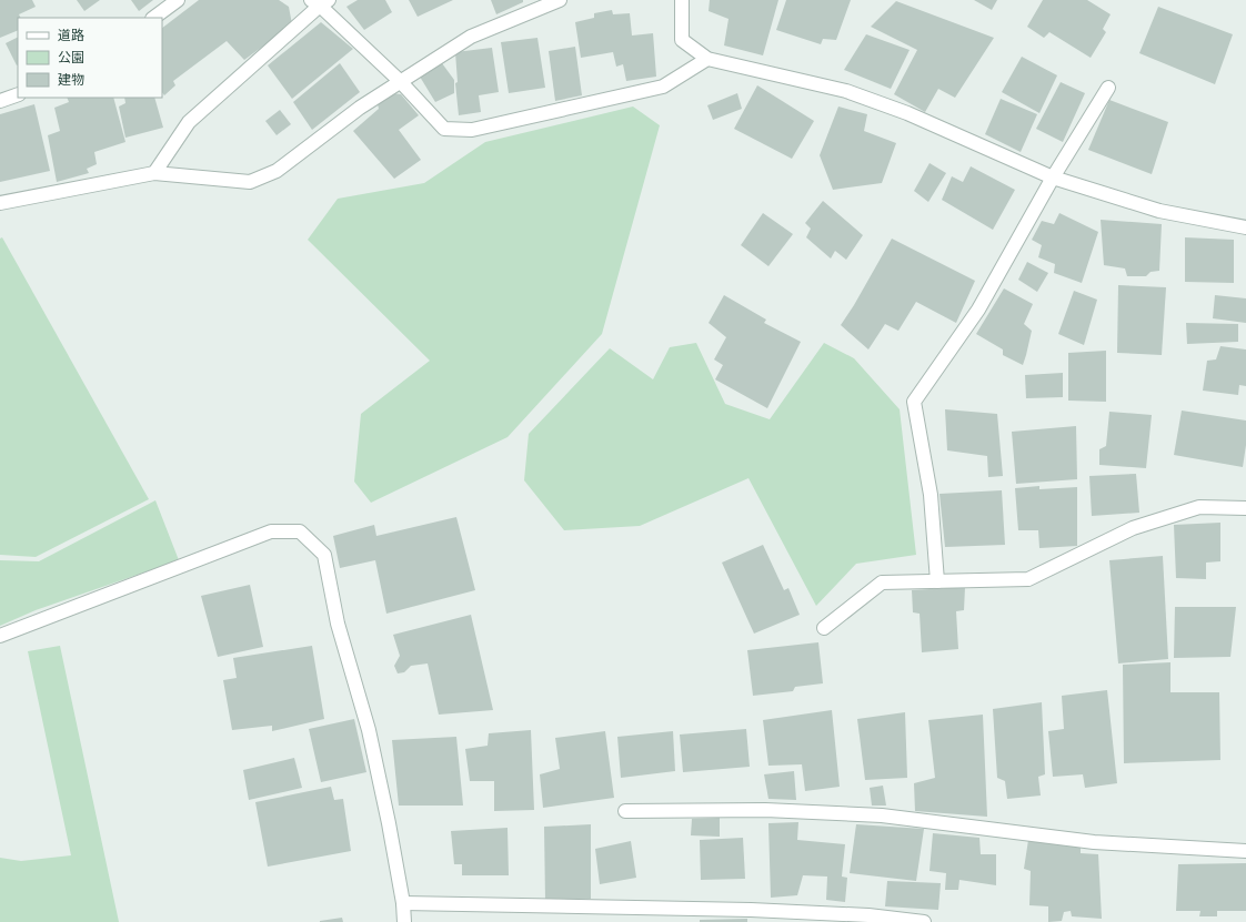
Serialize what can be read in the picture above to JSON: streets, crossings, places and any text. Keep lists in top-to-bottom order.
{
  "legend": ["道路", "公園", "建物"]
}
